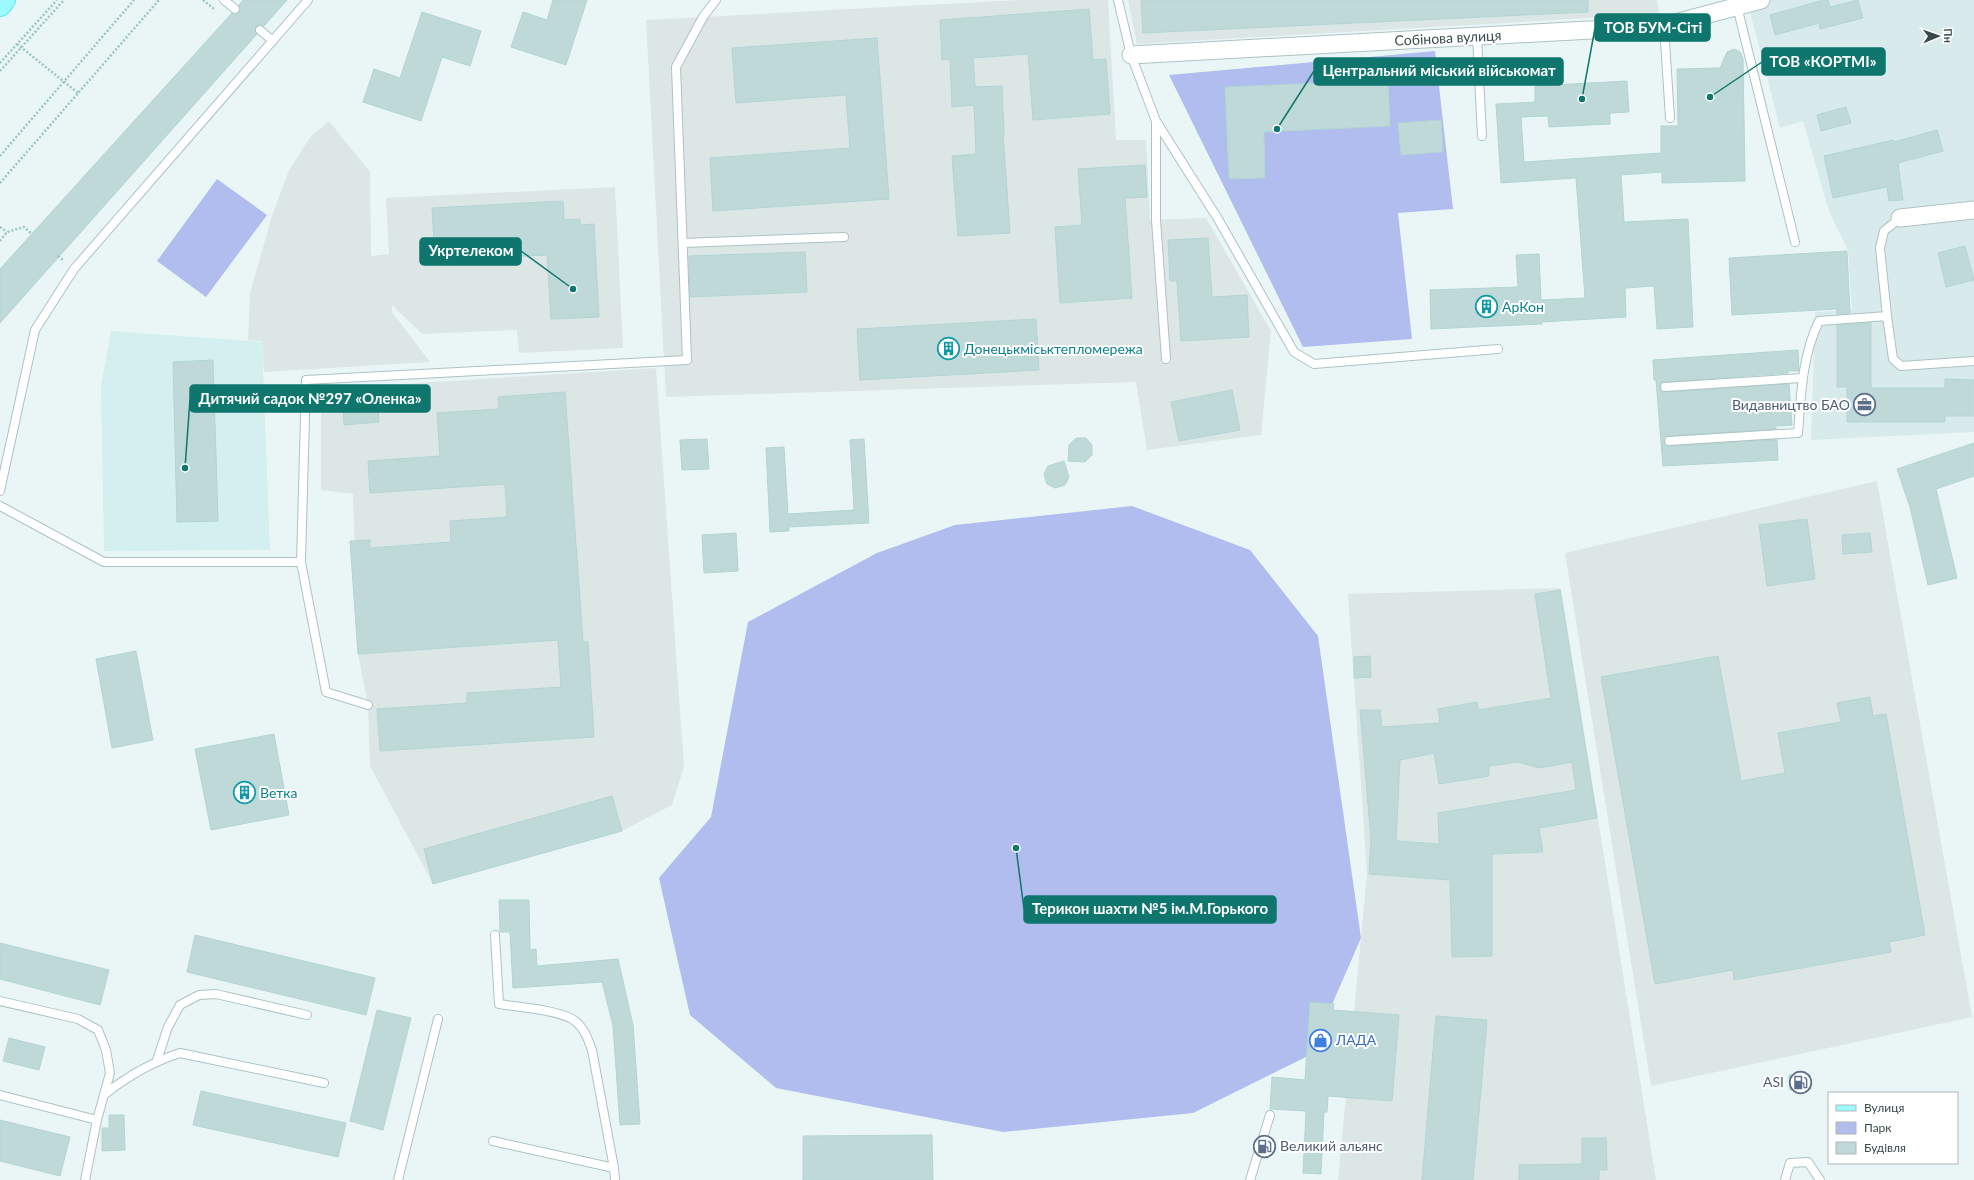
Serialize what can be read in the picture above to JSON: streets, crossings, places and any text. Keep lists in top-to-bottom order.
{
  "streets": {
    "street": ["Собінова вулиця"]
  },
  "places": {
    "other": [
      "ТОВ «КОРТМІ»",
      "ТОВ БУМ-Сіті",
      "Центральний міський військомат",
      "Укртелеком",
      "Дитячий садок №297 «Оленка»",
      "Терикон шахти №5 ім.М.Горького"
    ],
    "building": ["АрКон", "Донецькміськтепломережа", "Ветка"],
    "office": ["Видавництво БАО"],
    "shop": ["ЛАДА"],
    "fuel station": ["ASI", "Великий альянс"]
  },
  "legend": ["Вулиця", "Парк", "Будівля"],
  "north": "right"
}
